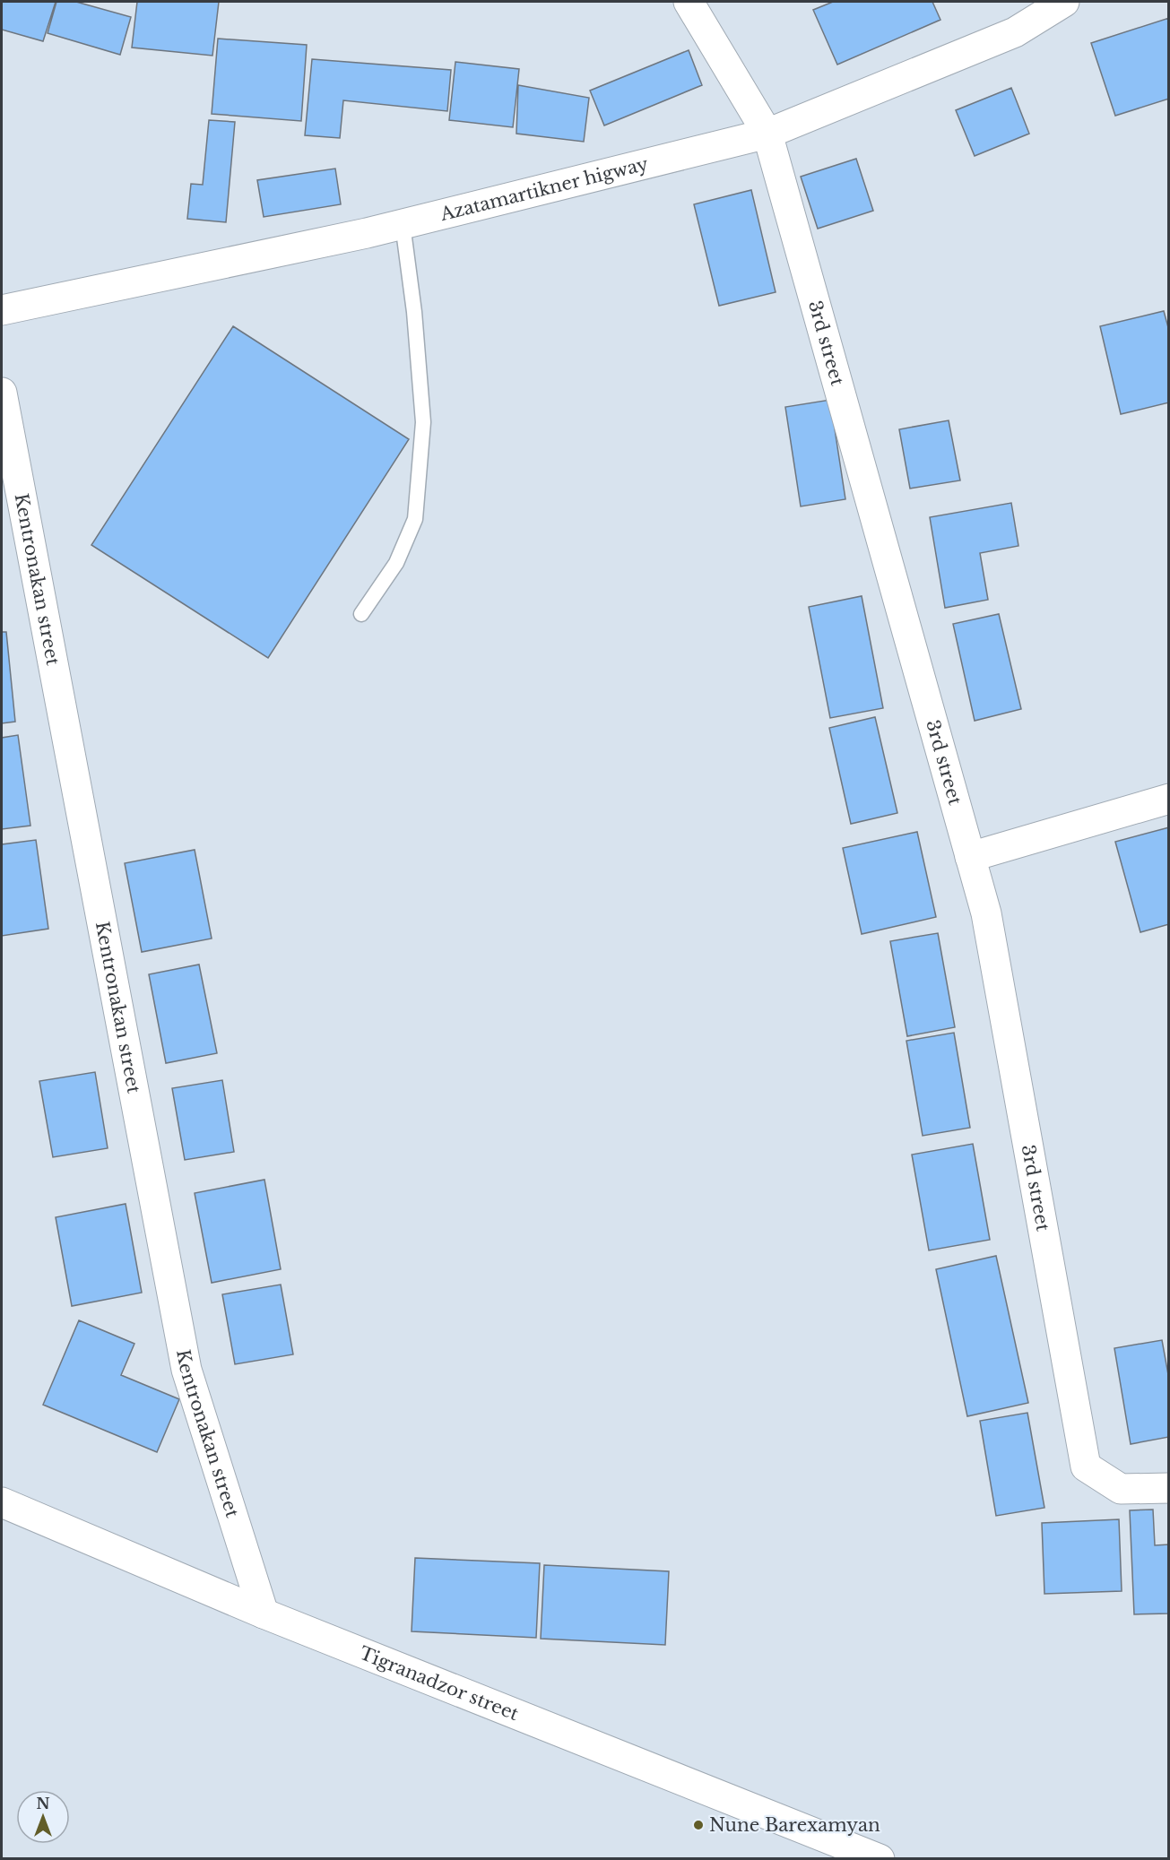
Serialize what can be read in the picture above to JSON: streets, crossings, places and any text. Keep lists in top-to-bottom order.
{
  "streets": {
    "street": [
      "Azatamartikner higway",
      "3rd street",
      "Kentronakan street",
      "Tigranadzor street"
    ]
  },
  "crossings": [
    ["Azatamartikner higway", "3rd street"],
    ["Kentronakan street", "Tigranadzor street"]
  ],
  "places": ["Nune Barexamyan"],
  "north": "top"
}
